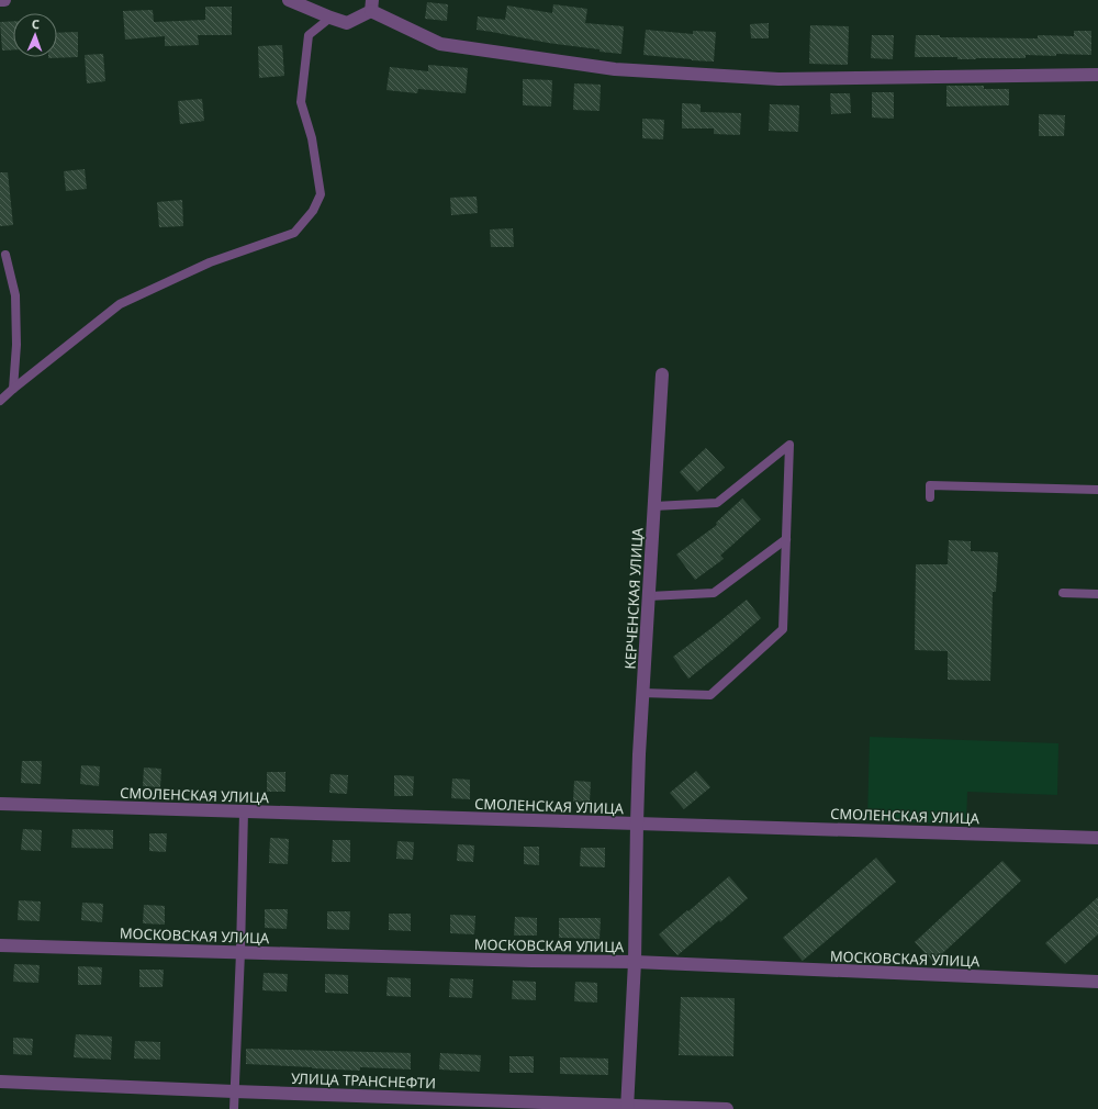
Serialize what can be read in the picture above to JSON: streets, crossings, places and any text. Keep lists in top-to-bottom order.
{
  "streets": {
    "street": [
      "КЕРЧЕНСКАЯ УЛИЦА",
      "СМОЛЕНСКАЯ УЛИЦА",
      "МОСКОВСКАЯ УЛИЦА",
      "УЛИЦА ТРАНСНЕФТИ"
    ]
  },
  "crossings": [
    ["КЕРЧЕНСКАЯ УЛИЦА", "СМОЛЕНСКАЯ УЛИЦА"],
    ["КЕРЧЕНСКАЯ УЛИЦА", "МОСКОВСКАЯ УЛИЦА"],
    ["КЕРЧЕНСКАЯ УЛИЦА", "УЛИЦА ТРАНСНЕФТИ"]
  ],
  "north": "top"
}
